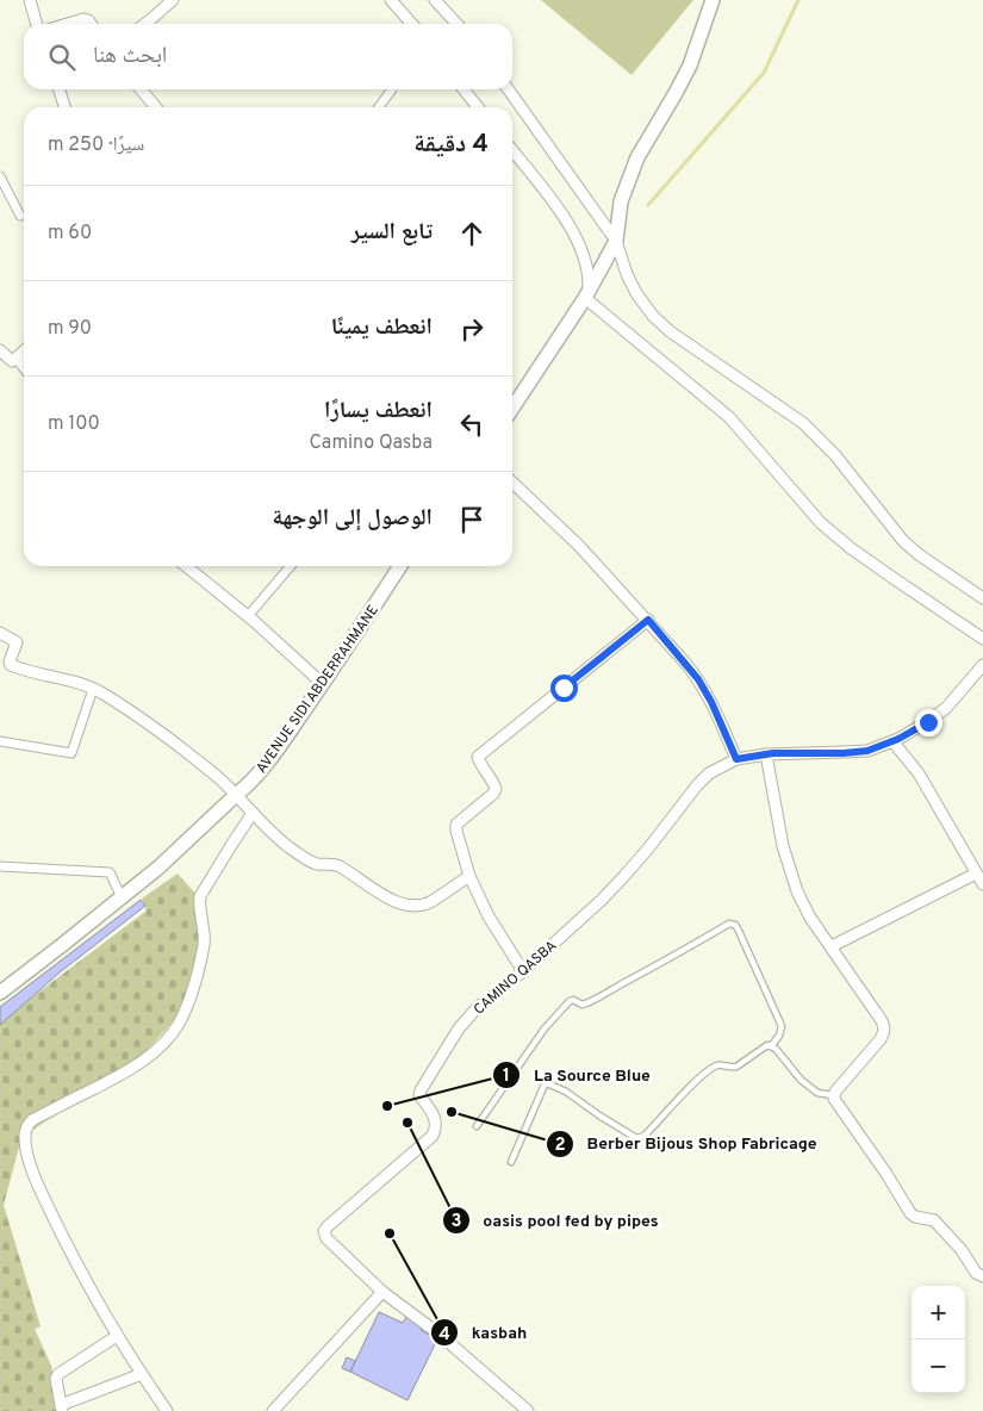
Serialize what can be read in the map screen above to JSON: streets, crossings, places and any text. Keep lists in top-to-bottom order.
{
  "streets": {
    "street": ["AVENUE SIDI ABDERRAHMANE", "CAMINO QASBA"]
  },
  "places": [
    "La Source Blue",
    "Berber Bijous Shop Fabricage",
    "oasis pool fed by pipes",
    "kasbah"
  ],
  "page": {
    "search": "ابحث هنا",
    "heading": ["4 دقيقة", "سيرًا · 250 m"],
    "list": [
      ["تابع السير", "60 m"],
      ["انعطف يمينًا", "90 m"],
      ["انعطف يسارًا", "Camino Qasba", "100 m"],
      "الوصول إلى الوجهة"
    ],
    "map_buttons": ["+", "−"]
  }
}
